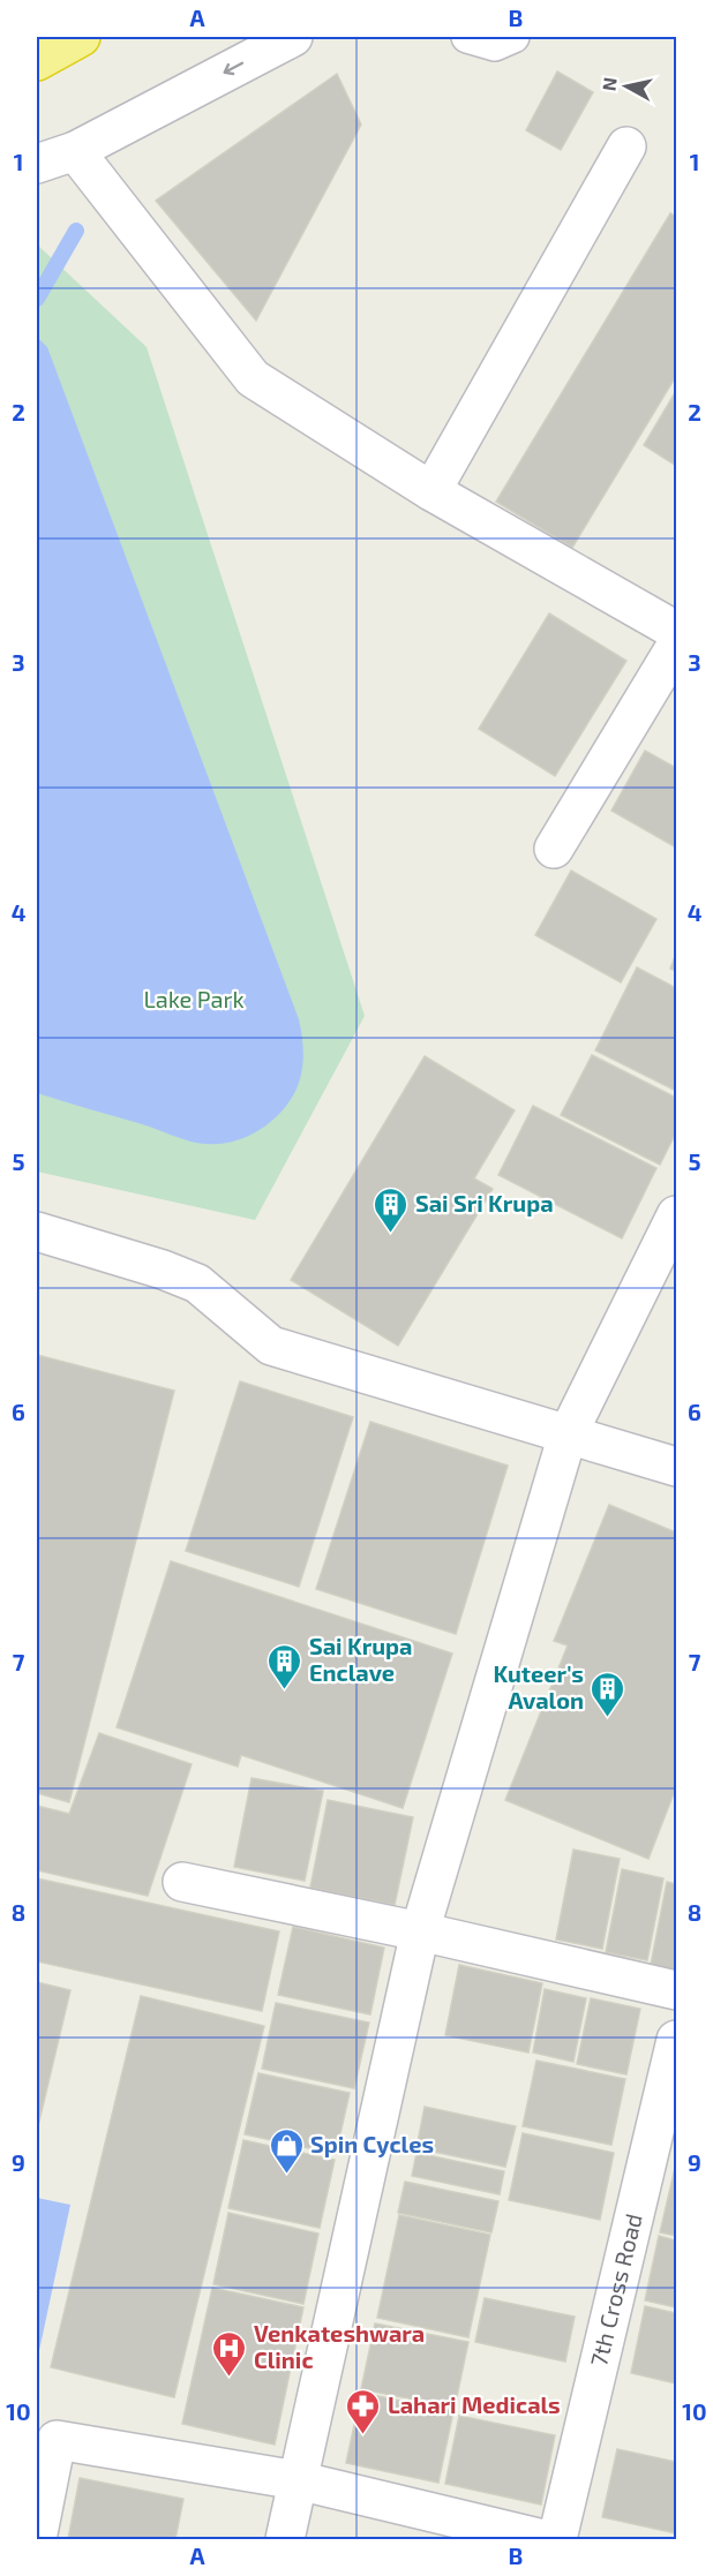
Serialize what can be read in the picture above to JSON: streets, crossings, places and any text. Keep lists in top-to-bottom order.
{
  "streets": {
    "street": ["7th Cross Road"]
  },
  "parks": ["Lake Park"],
  "places": {
    "building": ["Sai Sri Krupa", "Sai Krupa Enclave", "Kuteer's Avalon"],
    "shop": ["Spin Cycles"],
    "hospital": ["Venkateshwara Clinic"],
    "pharmacy": ["Lahari Medicals"]
  },
  "north": "left",
  "grid": {
    "columns": ["A", "B"],
    "rows": [
      "1",
      "2",
      "3",
      "4",
      "5",
      "6",
      "7",
      "8",
      "9",
      "10"
    ]
  }
}
